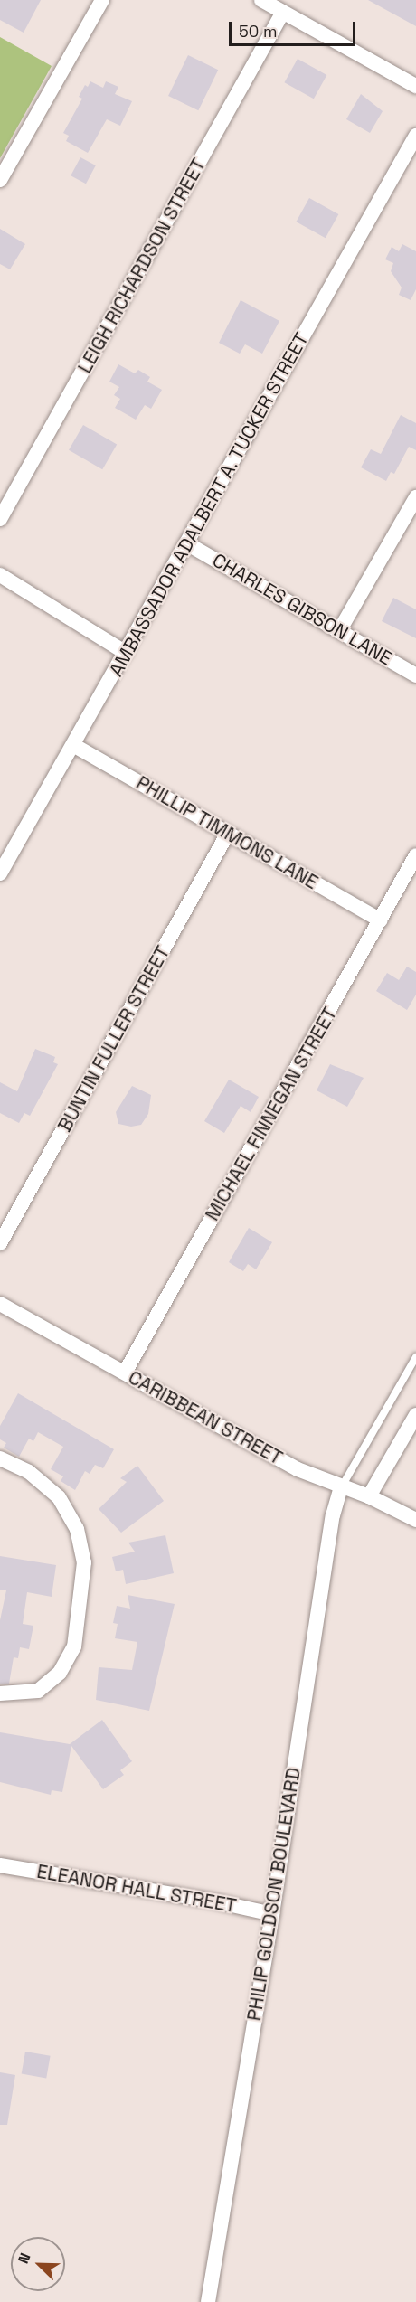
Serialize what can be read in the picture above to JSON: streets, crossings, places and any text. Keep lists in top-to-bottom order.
{
  "streets": {
    "street": [
      "LEIGH RICHARDSON STREET",
      "AMBASSADOR ADALBERT A. TUCKER STREET",
      "CHARLES GIBSON LANE",
      "PHILLIP TIMMONS LANE",
      "BUNTIN FULLER STREET",
      "MICHAEL FINNEGAN STREET",
      "CARIBBEAN STREET",
      "ELEANOR HALL STREET",
      "PHILIP GOLDSON BOULEVARD"
    ]
  },
  "crossings": [
    ["AMBASSADOR ADALBERT A. TUCKER STREET", "CHARLES GIBSON LANE"],
    ["AMBASSADOR ADALBERT A. TUCKER STREET", "PHILLIP TIMMONS LANE"],
    ["PHILLIP TIMMONS LANE", "BUNTIN FULLER STREET"],
    ["PHILLIP TIMMONS LANE", "MICHAEL FINNEGAN STREET"],
    ["MICHAEL FINNEGAN STREET", "CARIBBEAN STREET"],
    ["CARIBBEAN STREET", "PHILIP GOLDSON BOULEVARD"],
    ["ELEANOR HALL STREET", "PHILIP GOLDSON BOULEVARD"]
  ],
  "scale_bar": "50 m",
  "north": "top left"
}
